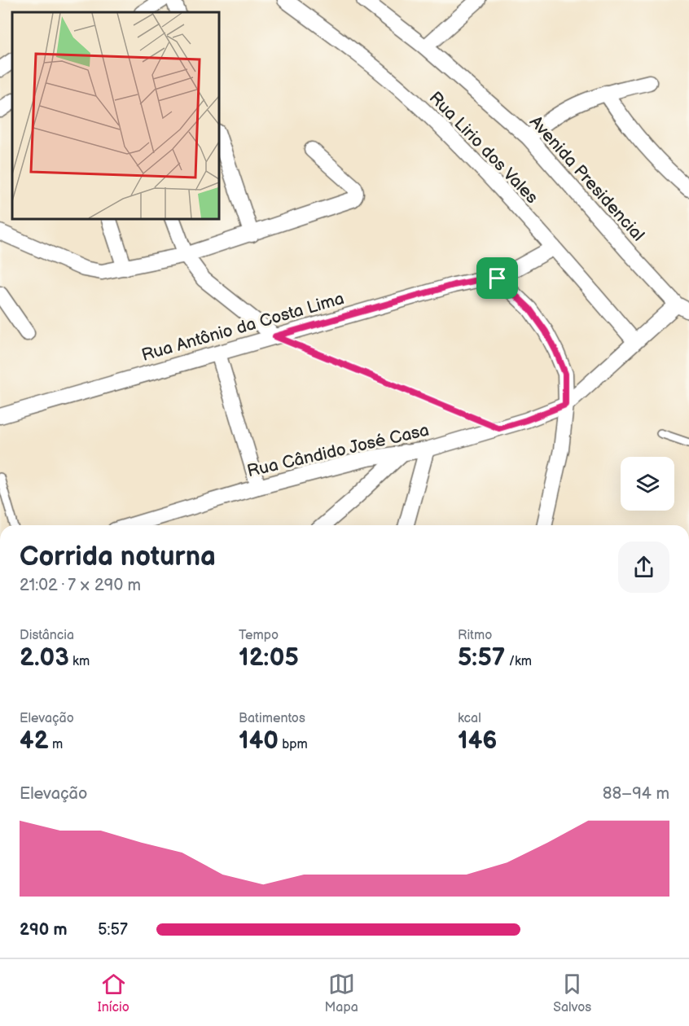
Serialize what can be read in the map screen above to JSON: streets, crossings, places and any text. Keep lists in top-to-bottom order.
{
  "streets": {
    "street": [
      "Rua Lirio dos Vales",
      "Avenida Presidencial",
      "Rua Antônio da Costa Lima",
      "Rua Cândido José Casa"
    ]
  },
  "crossings": [
    ["Rua Lirio dos Vales", "Rua Cândido José Casa"],
    ["Avenida Presidencial", "Rua Cândido José Casa"]
  ],
  "page": {
    "heading": ["Corrida noturna", "21:02 · 7 × 290 m"],
    "stats": [
      ["Distância", "2.03 km"],
      ["Tempo", "12:05"],
      ["Ritmo", "5:57 /km"],
      ["Elevação", "42 m"],
      ["Batimentos", "140 bpm"],
      ["kcal", "146"]
    ],
    "chart": ["Elevação", "88–94 m"],
    "list": [
      {
        "name": "290 m",
        "note": "5:57"
      }
    ],
    "tabs": ["Início", "Mapa", "Salvos"]
  }
}
